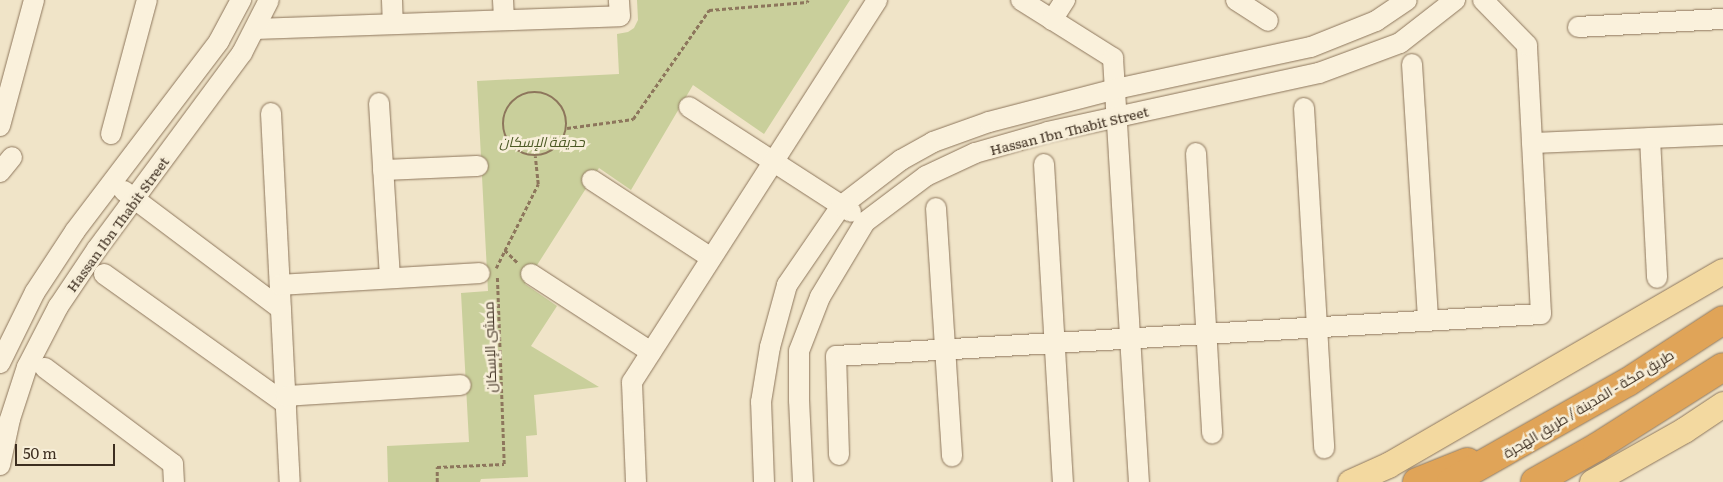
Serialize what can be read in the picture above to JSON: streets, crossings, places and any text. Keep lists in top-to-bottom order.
{
  "streets": {
    "highway": ["طريق مكة - المدينة / طريق الهجرة"],
    "street": ["Hassan Ibn Thabit Street"],
    "path": ["ممشى الإسكان"]
  },
  "parks": ["حديقة الإسكان"],
  "scale_bar": "50 m"
}
